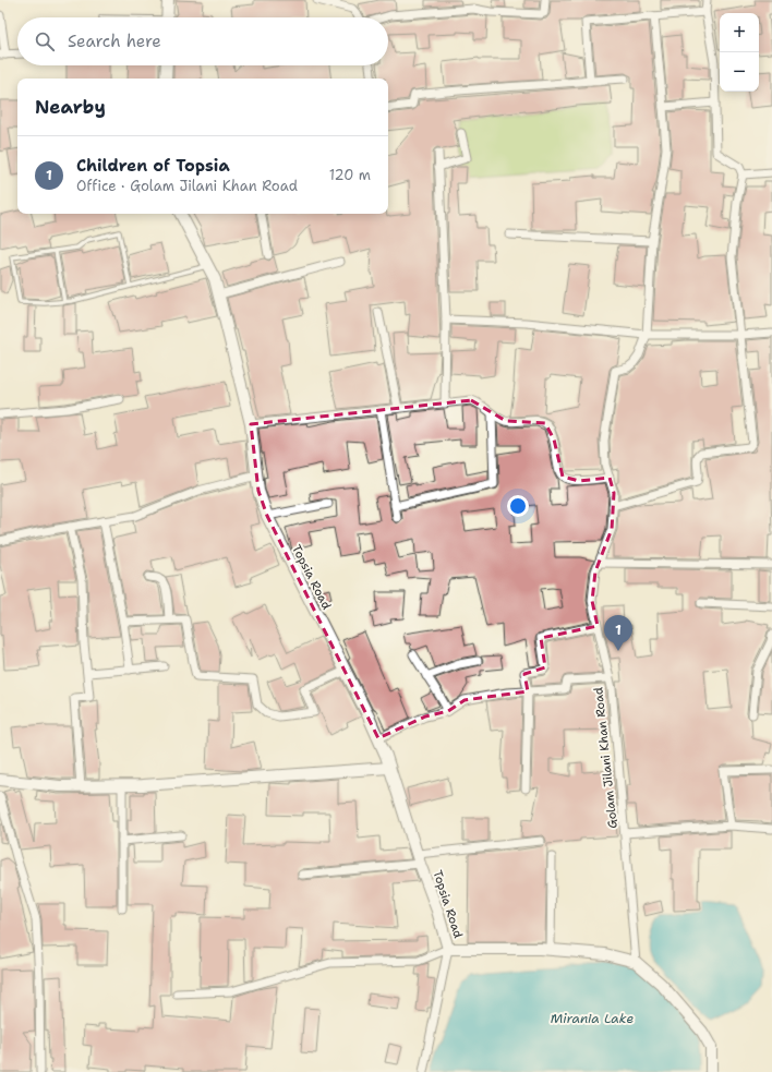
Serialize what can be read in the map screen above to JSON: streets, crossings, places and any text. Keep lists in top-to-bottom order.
{
  "streets": {
    "street": ["Topsia Road", "Golam Jilani Khan Road"]
  },
  "water": ["Mirania Lake"],
  "page": {
    "map_buttons": ["+", "−"],
    "search": "Search here",
    "heading": "Nearby",
    "list": [
      {
        "mark": "1",
        "name": "Children of Topsia",
        "note": "Office · Golam Jilani Khan Road",
        "value": "120 m"
      }
    ],
    "pins": "1"
  }
}
